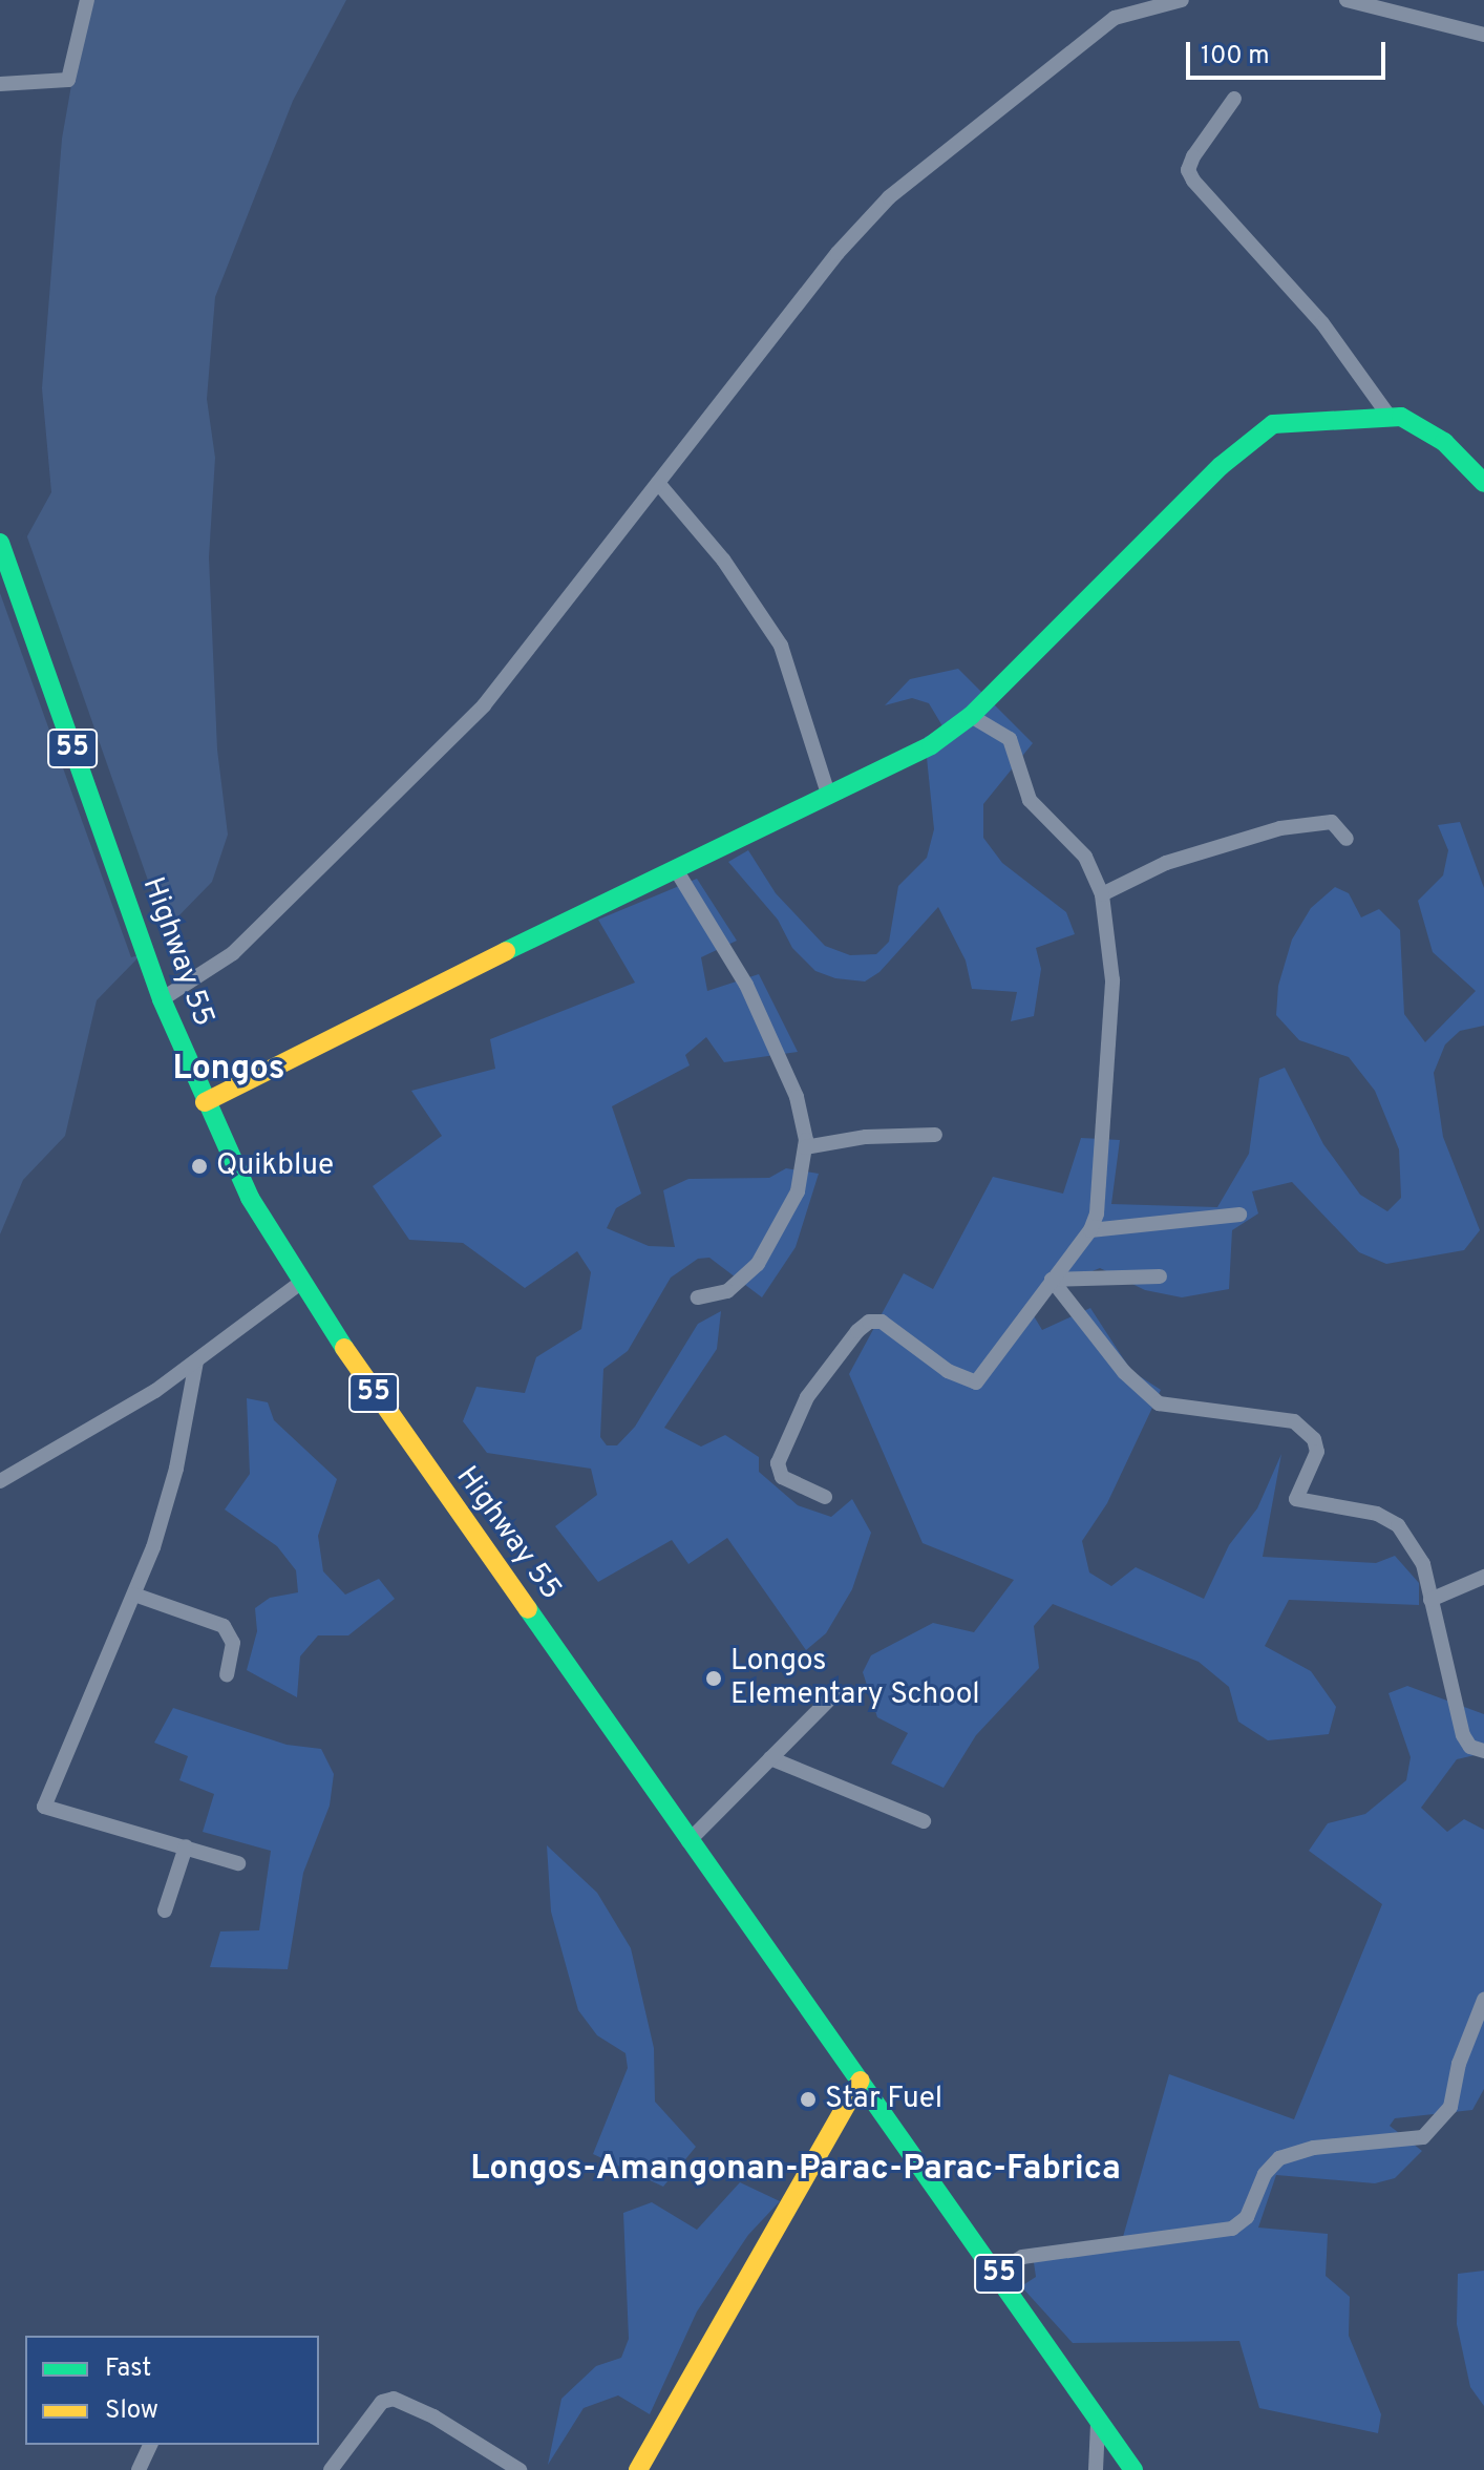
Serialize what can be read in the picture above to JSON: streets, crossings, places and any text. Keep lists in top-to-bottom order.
{
  "streets": {
    "main road": ["55", "Highway 55"]
  },
  "districts": ["Longos", "Longos-Amangonan-Parac‑Parac-Fabrica"],
  "places": ["Quikblue", "Longos Elementary School", "Star Fuel"],
  "legend": ["Fast", "Slow"],
  "scale_bar": "100 m"
}
